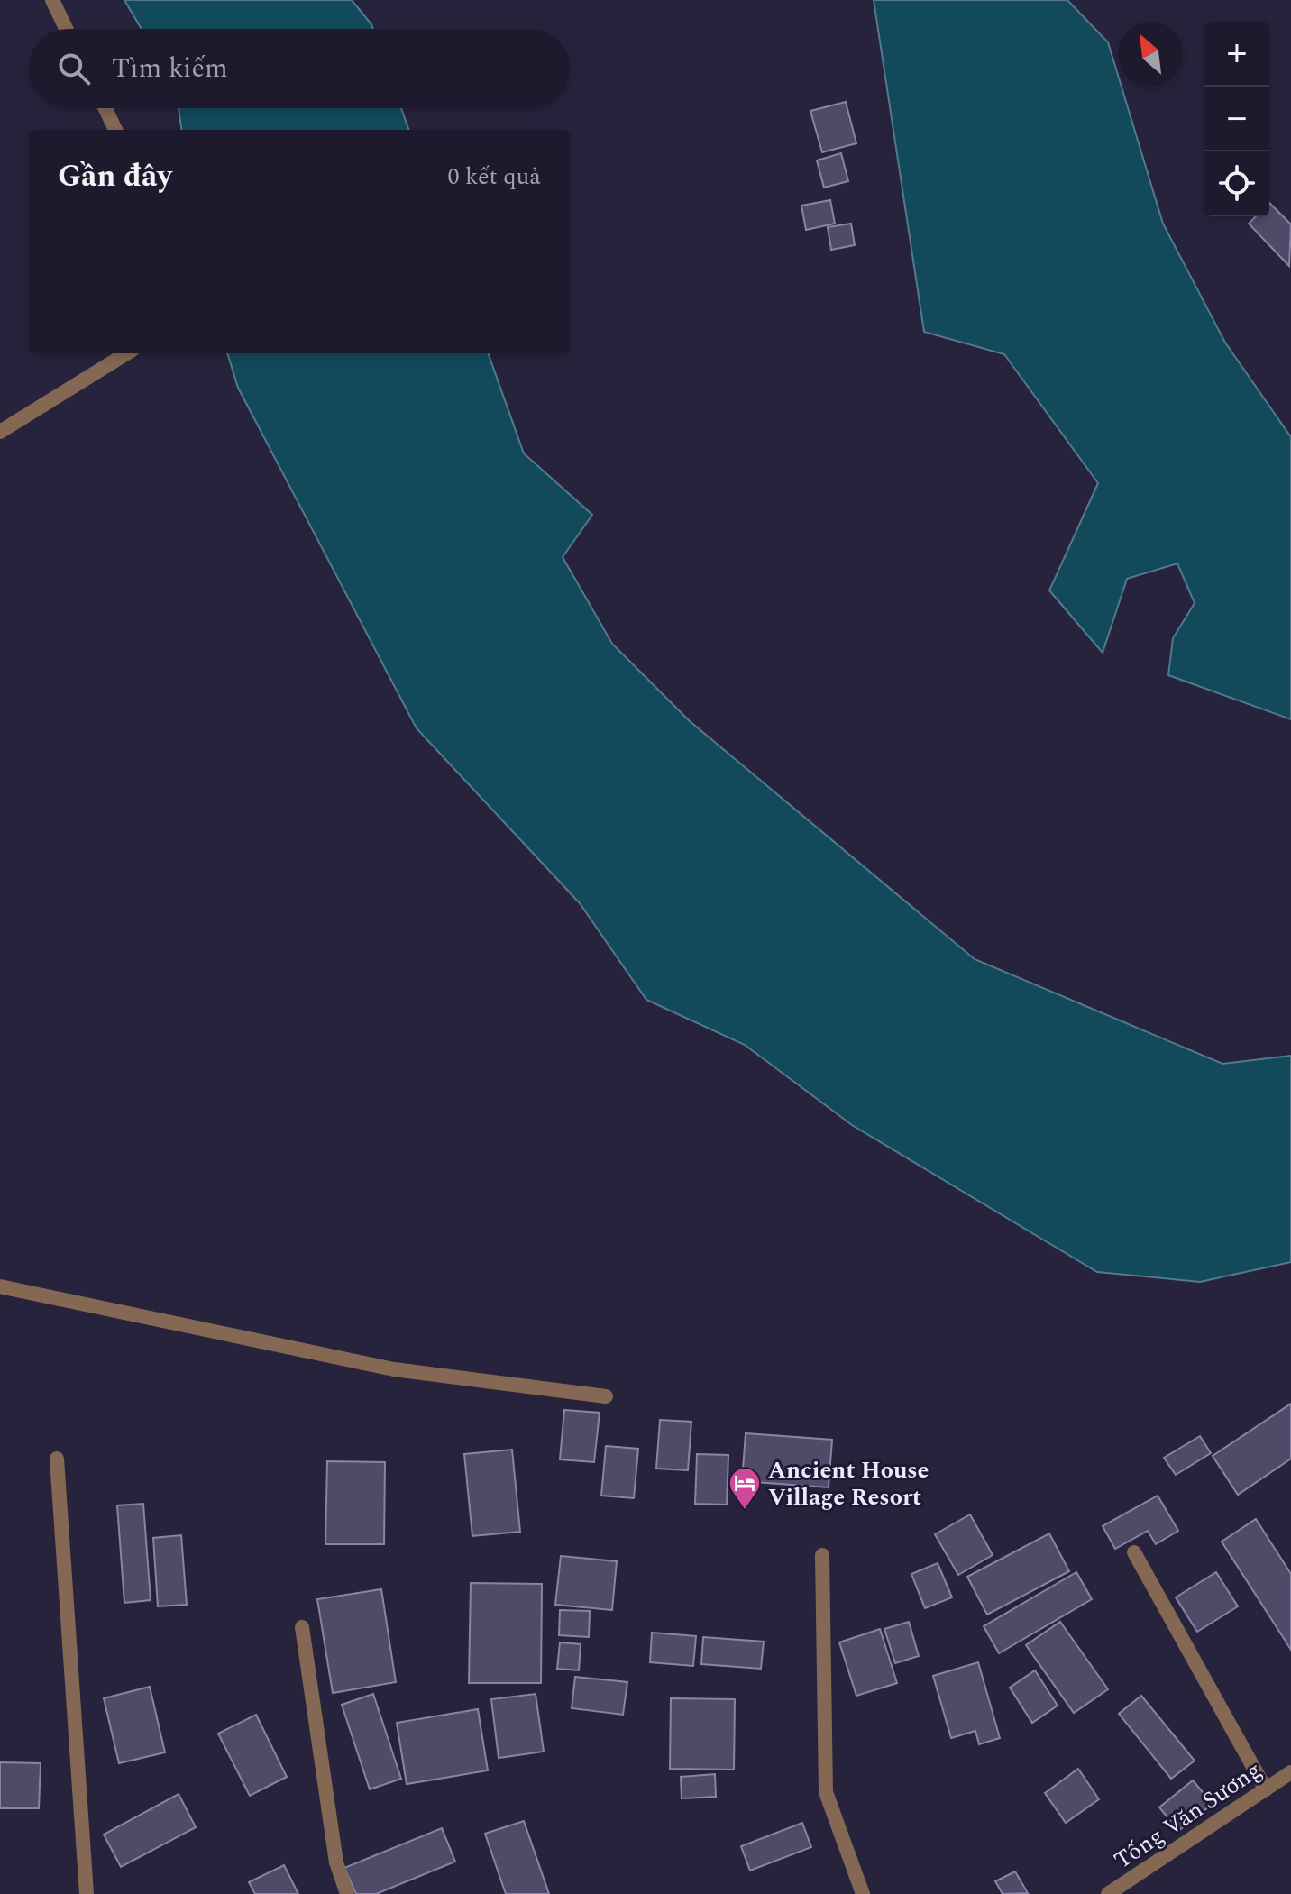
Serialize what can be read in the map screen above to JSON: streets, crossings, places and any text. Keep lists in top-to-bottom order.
{
  "streets": {
    "street": ["Tống Văn Sương"]
  },
  "places": {
    "hotel": ["Ancient House Village Resort"]
  },
  "north": "top left",
  "page": {
    "map_buttons": ["+", "−"],
    "search": "Tìm kiếm",
    "heading": ["Gần đây", "0 kết quả"]
  }
}
